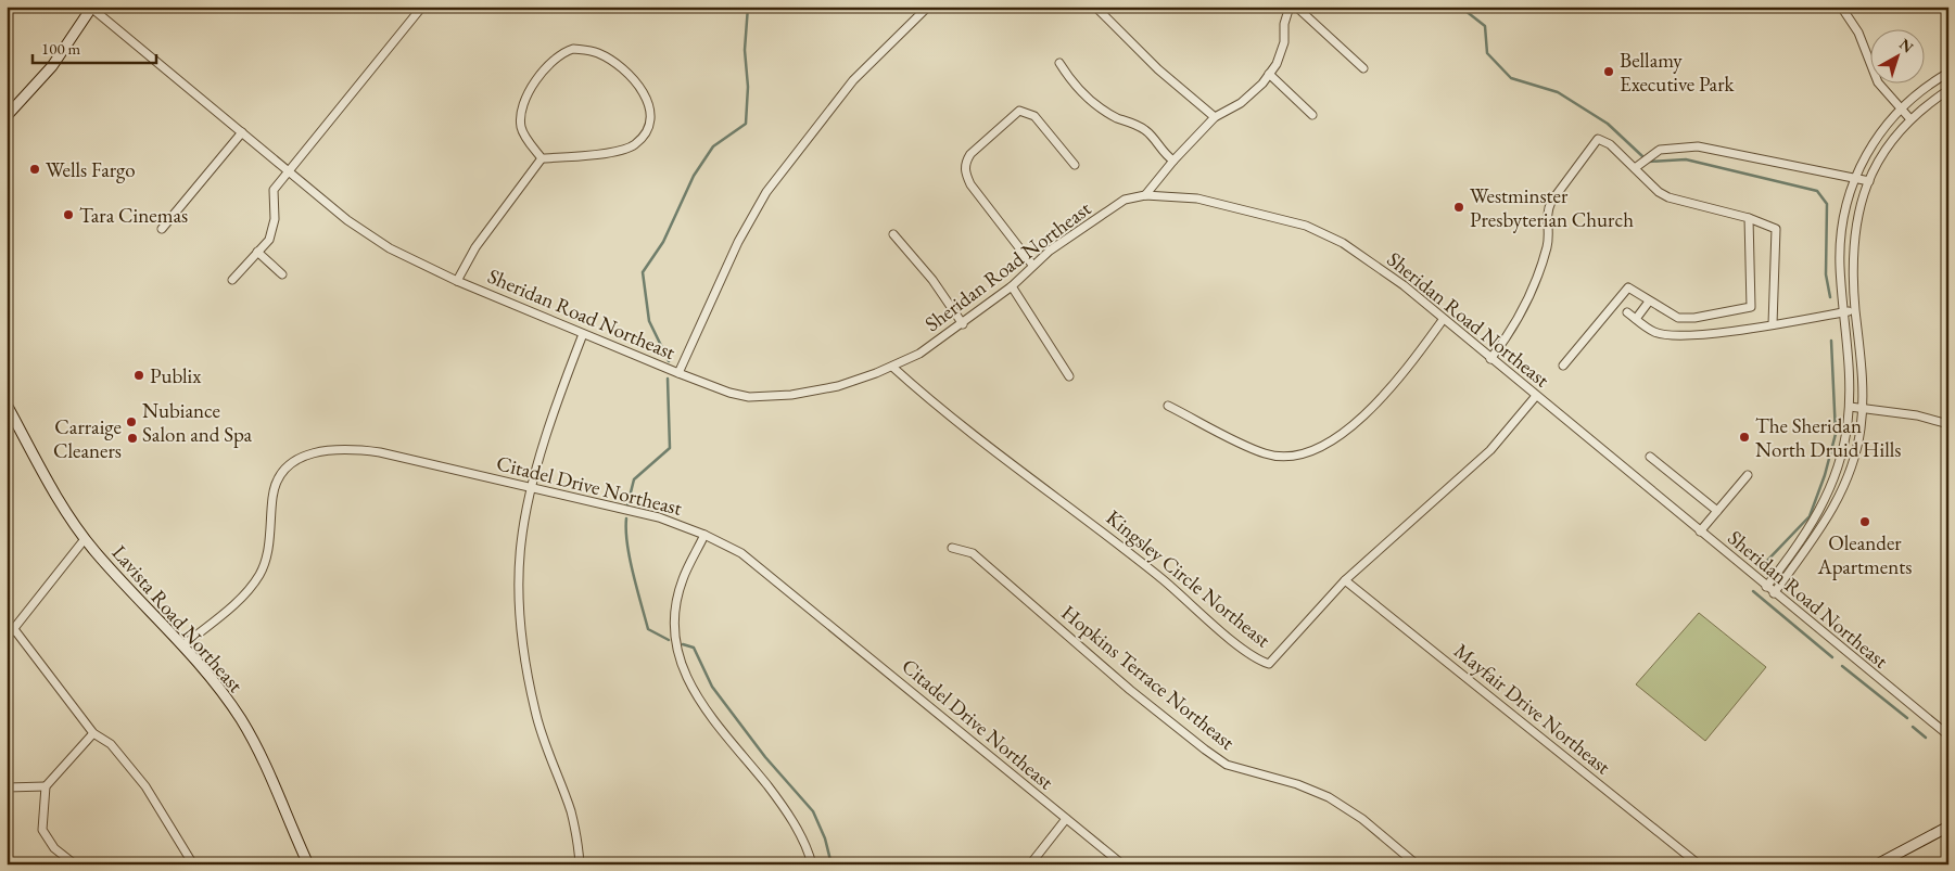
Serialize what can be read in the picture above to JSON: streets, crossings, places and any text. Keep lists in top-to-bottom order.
{
  "streets": {
    "main road": ["Lavista Road Northeast"],
    "street": [
      "Sheridan Road Northeast",
      "Citadel Drive Northeast",
      "Kingsley Circle Northeast",
      "Hopkins Terrace Northeast",
      "Mayfair Drive Northeast"
    ]
  },
  "crossings": [
    ["Sheridan Road Northeast", "Kingsley Circle Northeast"],
    ["Citadel Drive Northeast", "Lavista Road Northeast"],
    ["Kingsley Circle Northeast", "Mayfair Drive Northeast"]
  ],
  "places": [
    "Bellamy Executive Park",
    "Wells Fargo",
    "Westminster Presbyterian Church",
    "Tara Cinemas",
    "Publix",
    "Nubiance Salon and Spa",
    "The Sheridan North Druid Hills",
    "Carraige Cleaners",
    "Oleander Apartments"
  ],
  "scale_bar": "100 m",
  "north": "top right"
}
